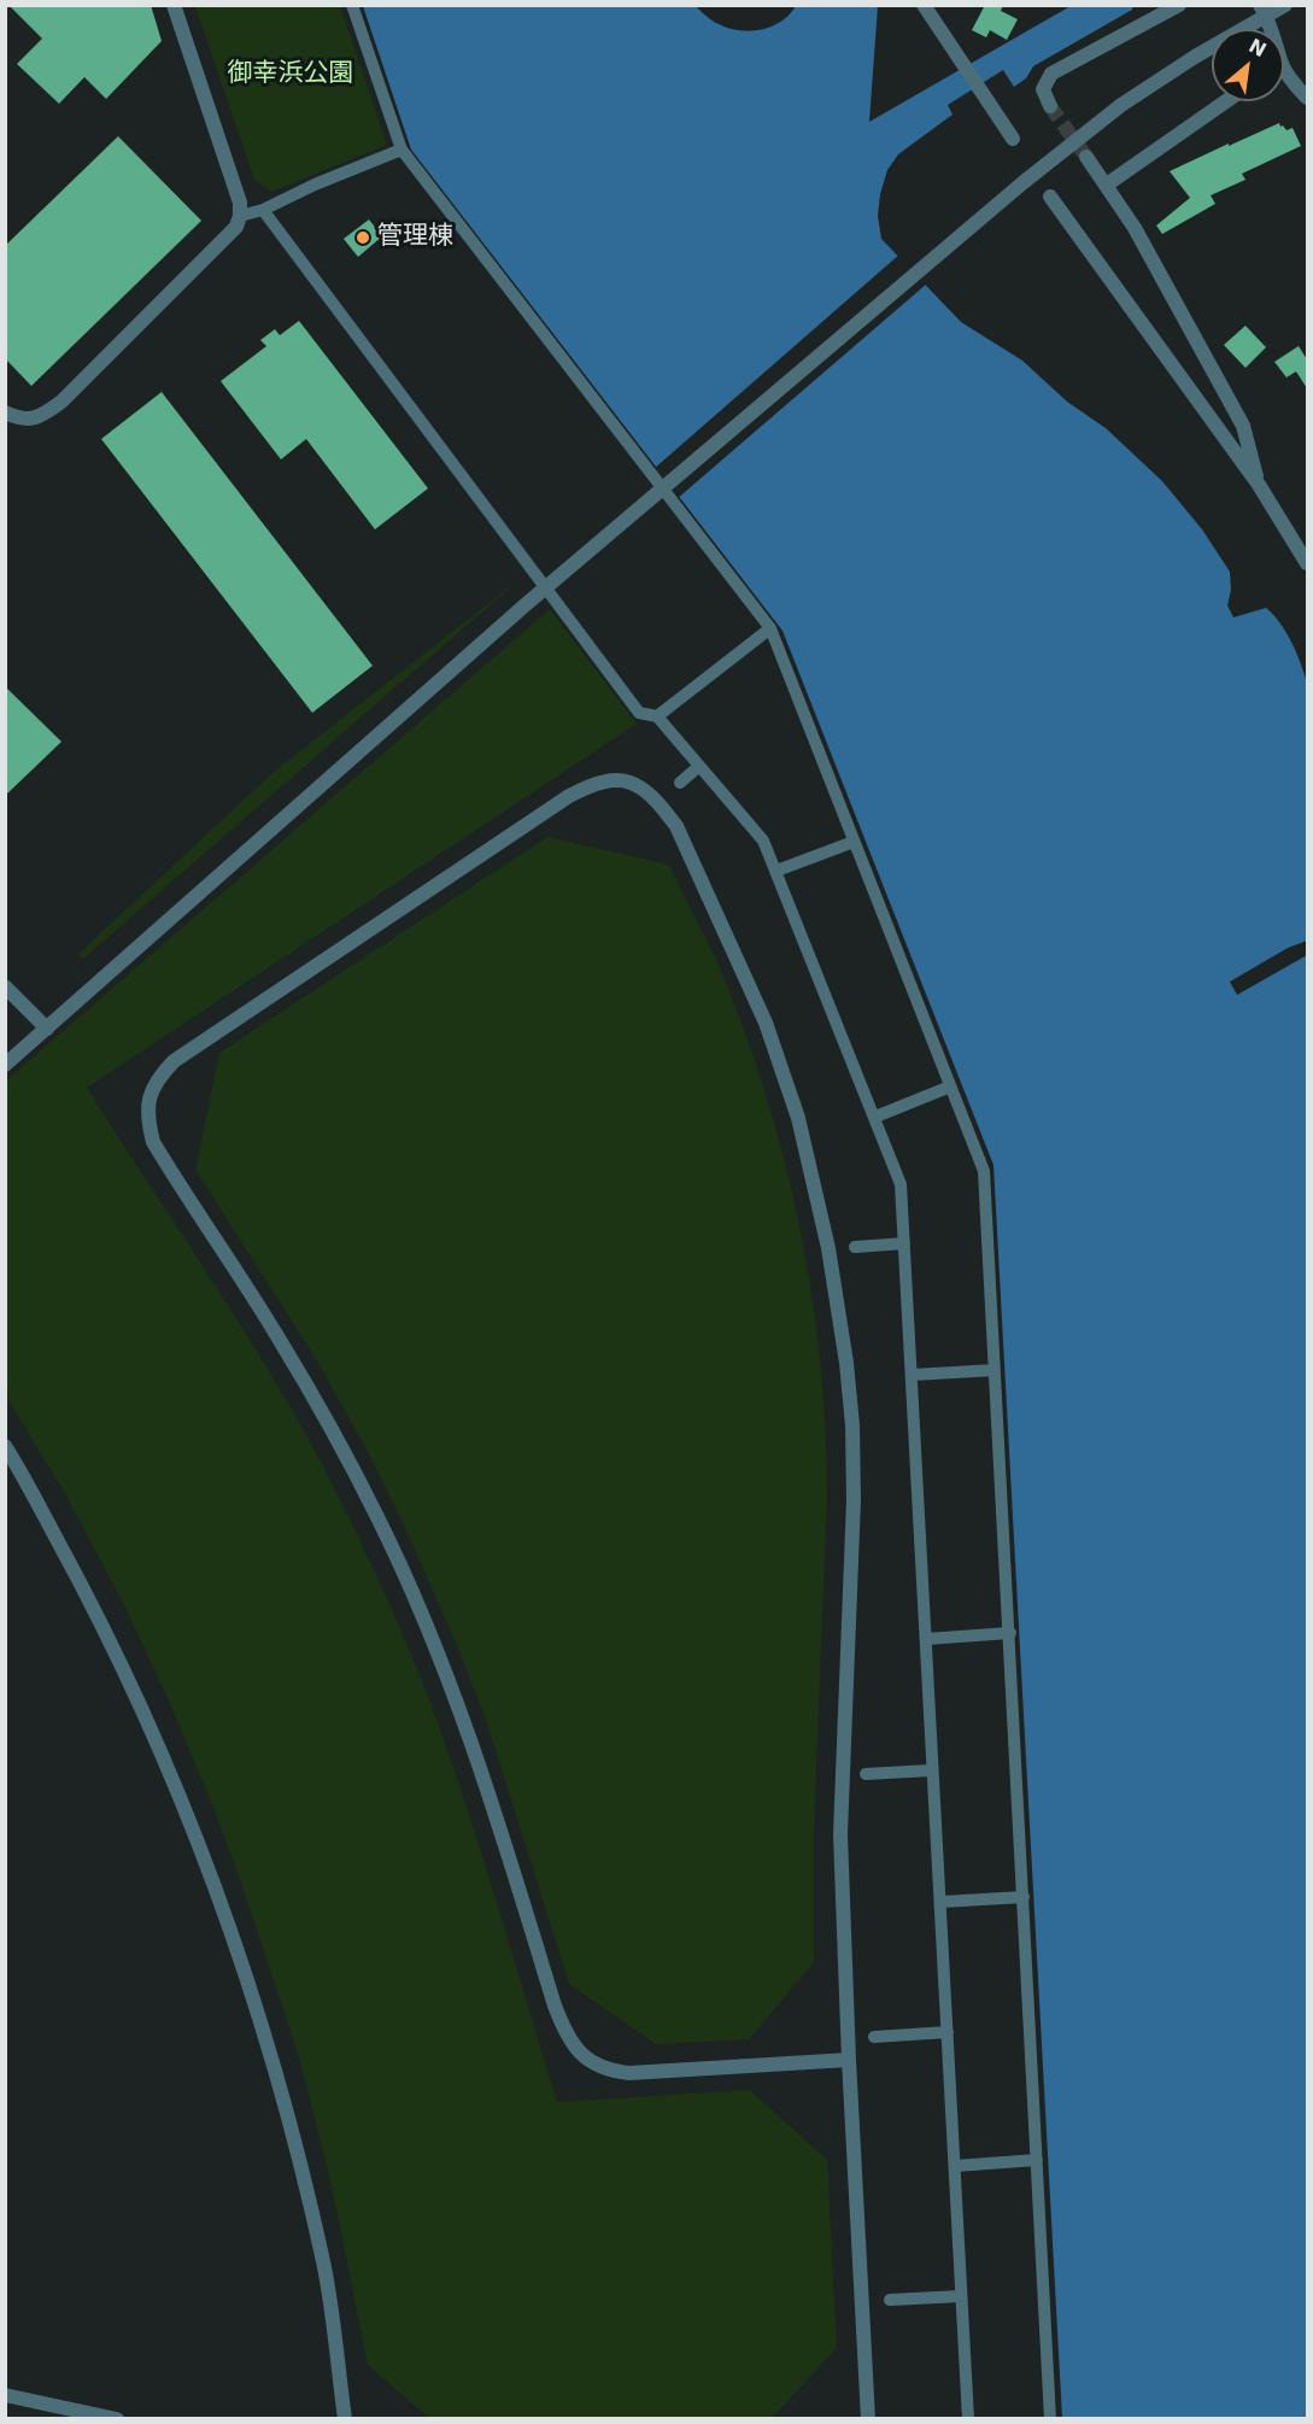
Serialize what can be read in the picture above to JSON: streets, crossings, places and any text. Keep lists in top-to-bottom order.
{
  "parks": ["御幸浜公園"],
  "places": ["管理棟"],
  "north": "top right"
}
